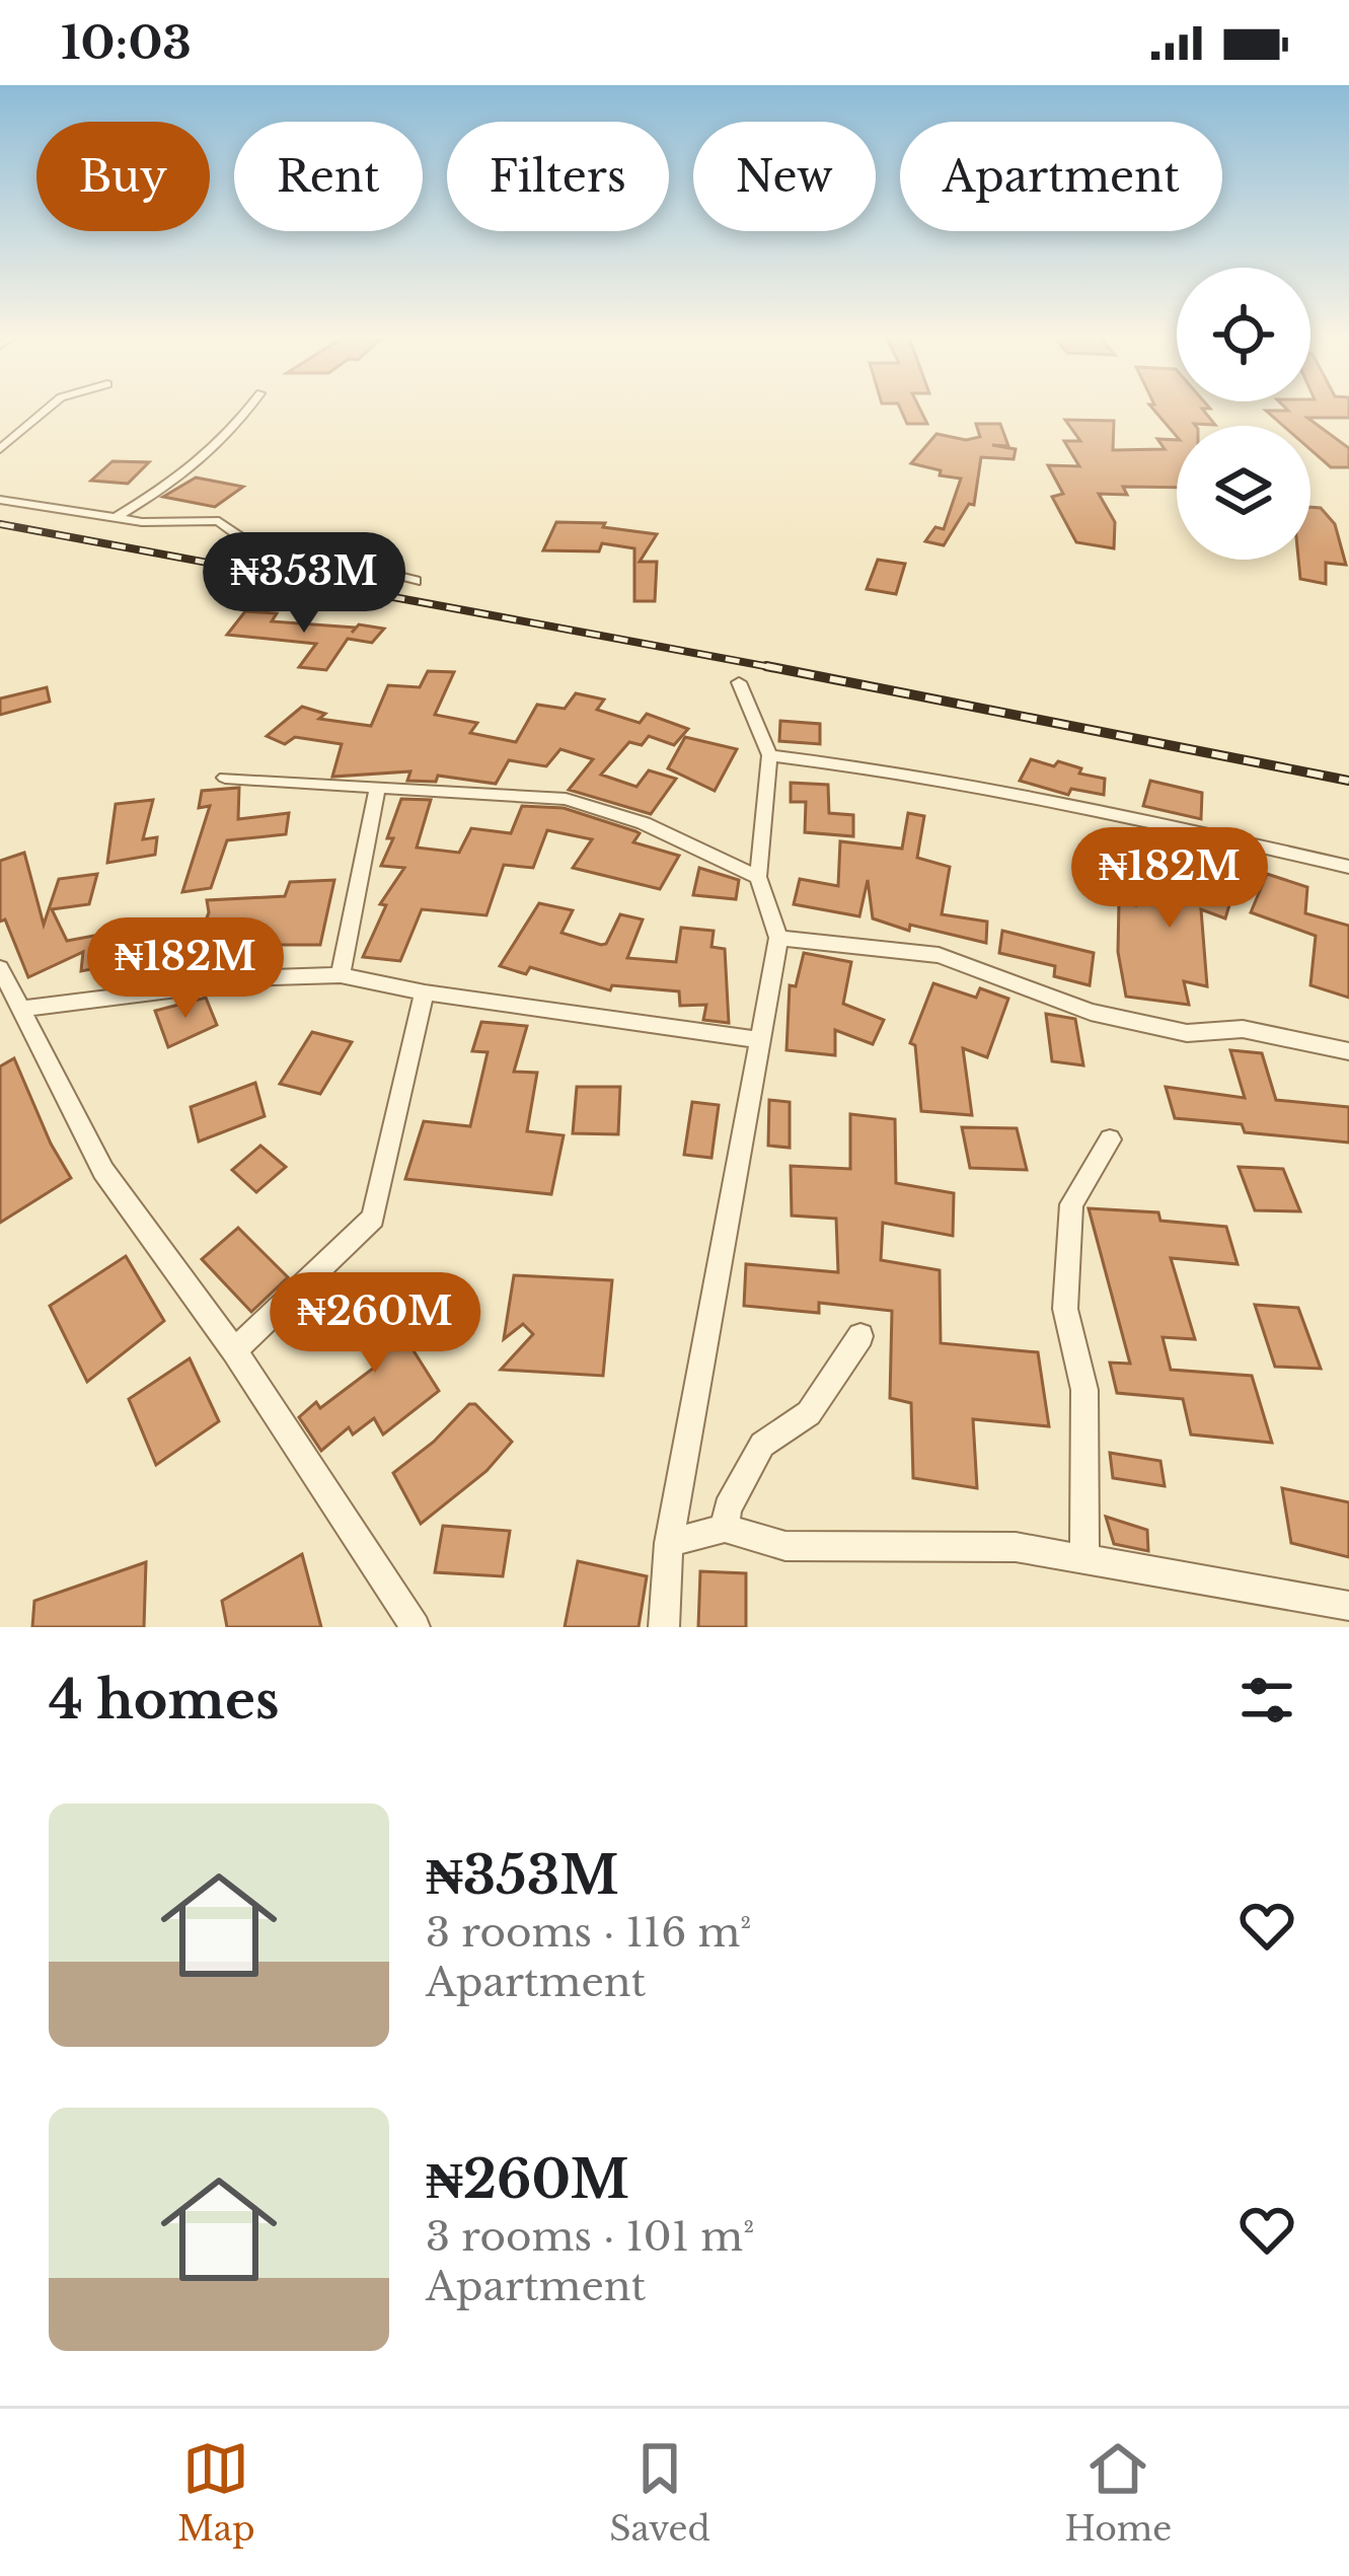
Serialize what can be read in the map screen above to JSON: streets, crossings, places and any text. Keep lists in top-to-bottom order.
{
  "page": {
    "status": "10:03",
    "chip": [
      "Buy",
      "Rent",
      "Filters",
      "New",
      "Apartment"
    ],
    "price": [
      "₦353M",
      "₦182M",
      "₦182M",
      "₦260M"
    ],
    "heading": "4 homes",
    "list": [
      {
        "name": "₦353M",
        "note": "3 rooms · 116 m² · Apartment"
      },
      {
        "name": "₦260M",
        "note": "3 rooms · 101 m² · Apartment"
      }
    ],
    "tabs": ["Map", "Saved", "Home"]
  }
}
